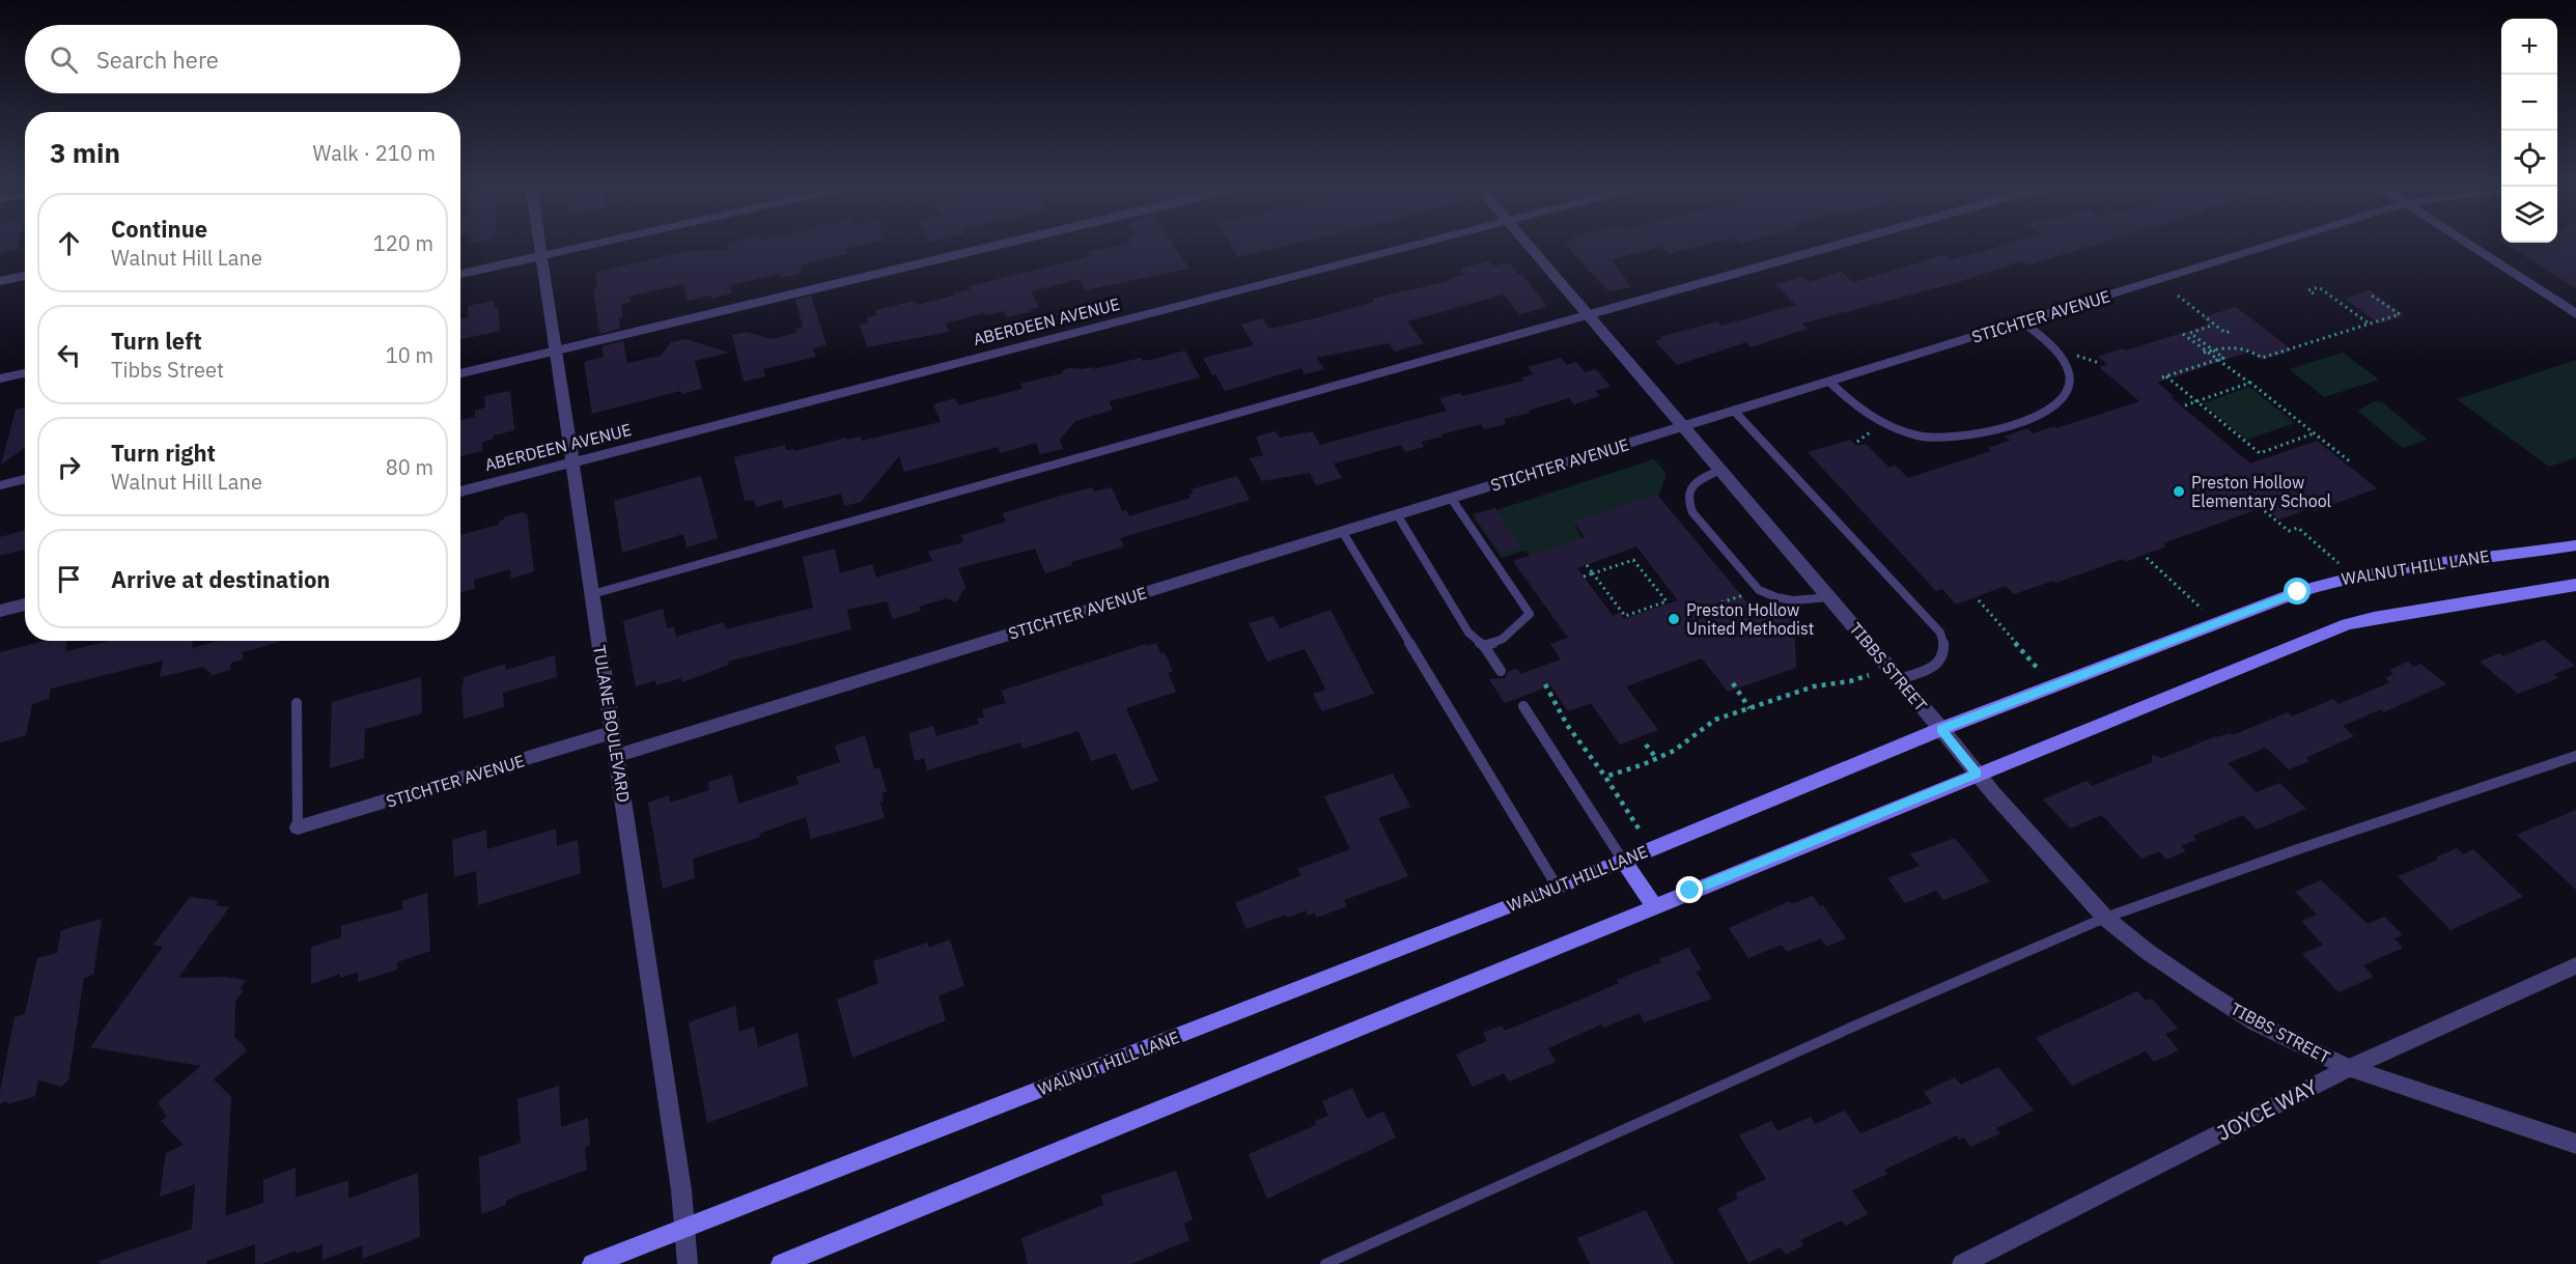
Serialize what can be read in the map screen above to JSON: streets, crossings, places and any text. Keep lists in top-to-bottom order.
{
  "streets": {
    "main road": ["WALNUT HILL LANE"],
    "street": [
      "STICHTER AVENUE",
      "ABERDEEN AVENUE",
      "TIBBS STREET",
      "TULANE BOULEVARD",
      "JOYCE WAY"
    ]
  },
  "crossings": [
    ["STICHTER AVENUE", "TIBBS STREET"],
    ["STICHTER AVENUE", "TULANE BOULEVARD"],
    ["ABERDEEN AVENUE", "TULANE BOULEVARD"],
    ["WALNUT HILL LANE", "TIBBS STREET"],
    ["WALNUT HILL LANE", "TULANE BOULEVARD"],
    ["TIBBS STREET", "JOYCE WAY"]
  ],
  "places": ["Preston Hollow Elementary School", "Preston Hollow United Methodist"],
  "page": {
    "map_buttons": ["+", "−"],
    "search": "Search here",
    "heading": ["3 min", "Walk · 210 m"],
    "list": [
      ["Continue", "Walnut Hill Lane", "120 m"],
      ["Turn left", "Tibbs Street", "10 m"],
      ["Turn right", "Walnut Hill Lane", "80 m"],
      "Arrive at destination"
    ]
  }
}
